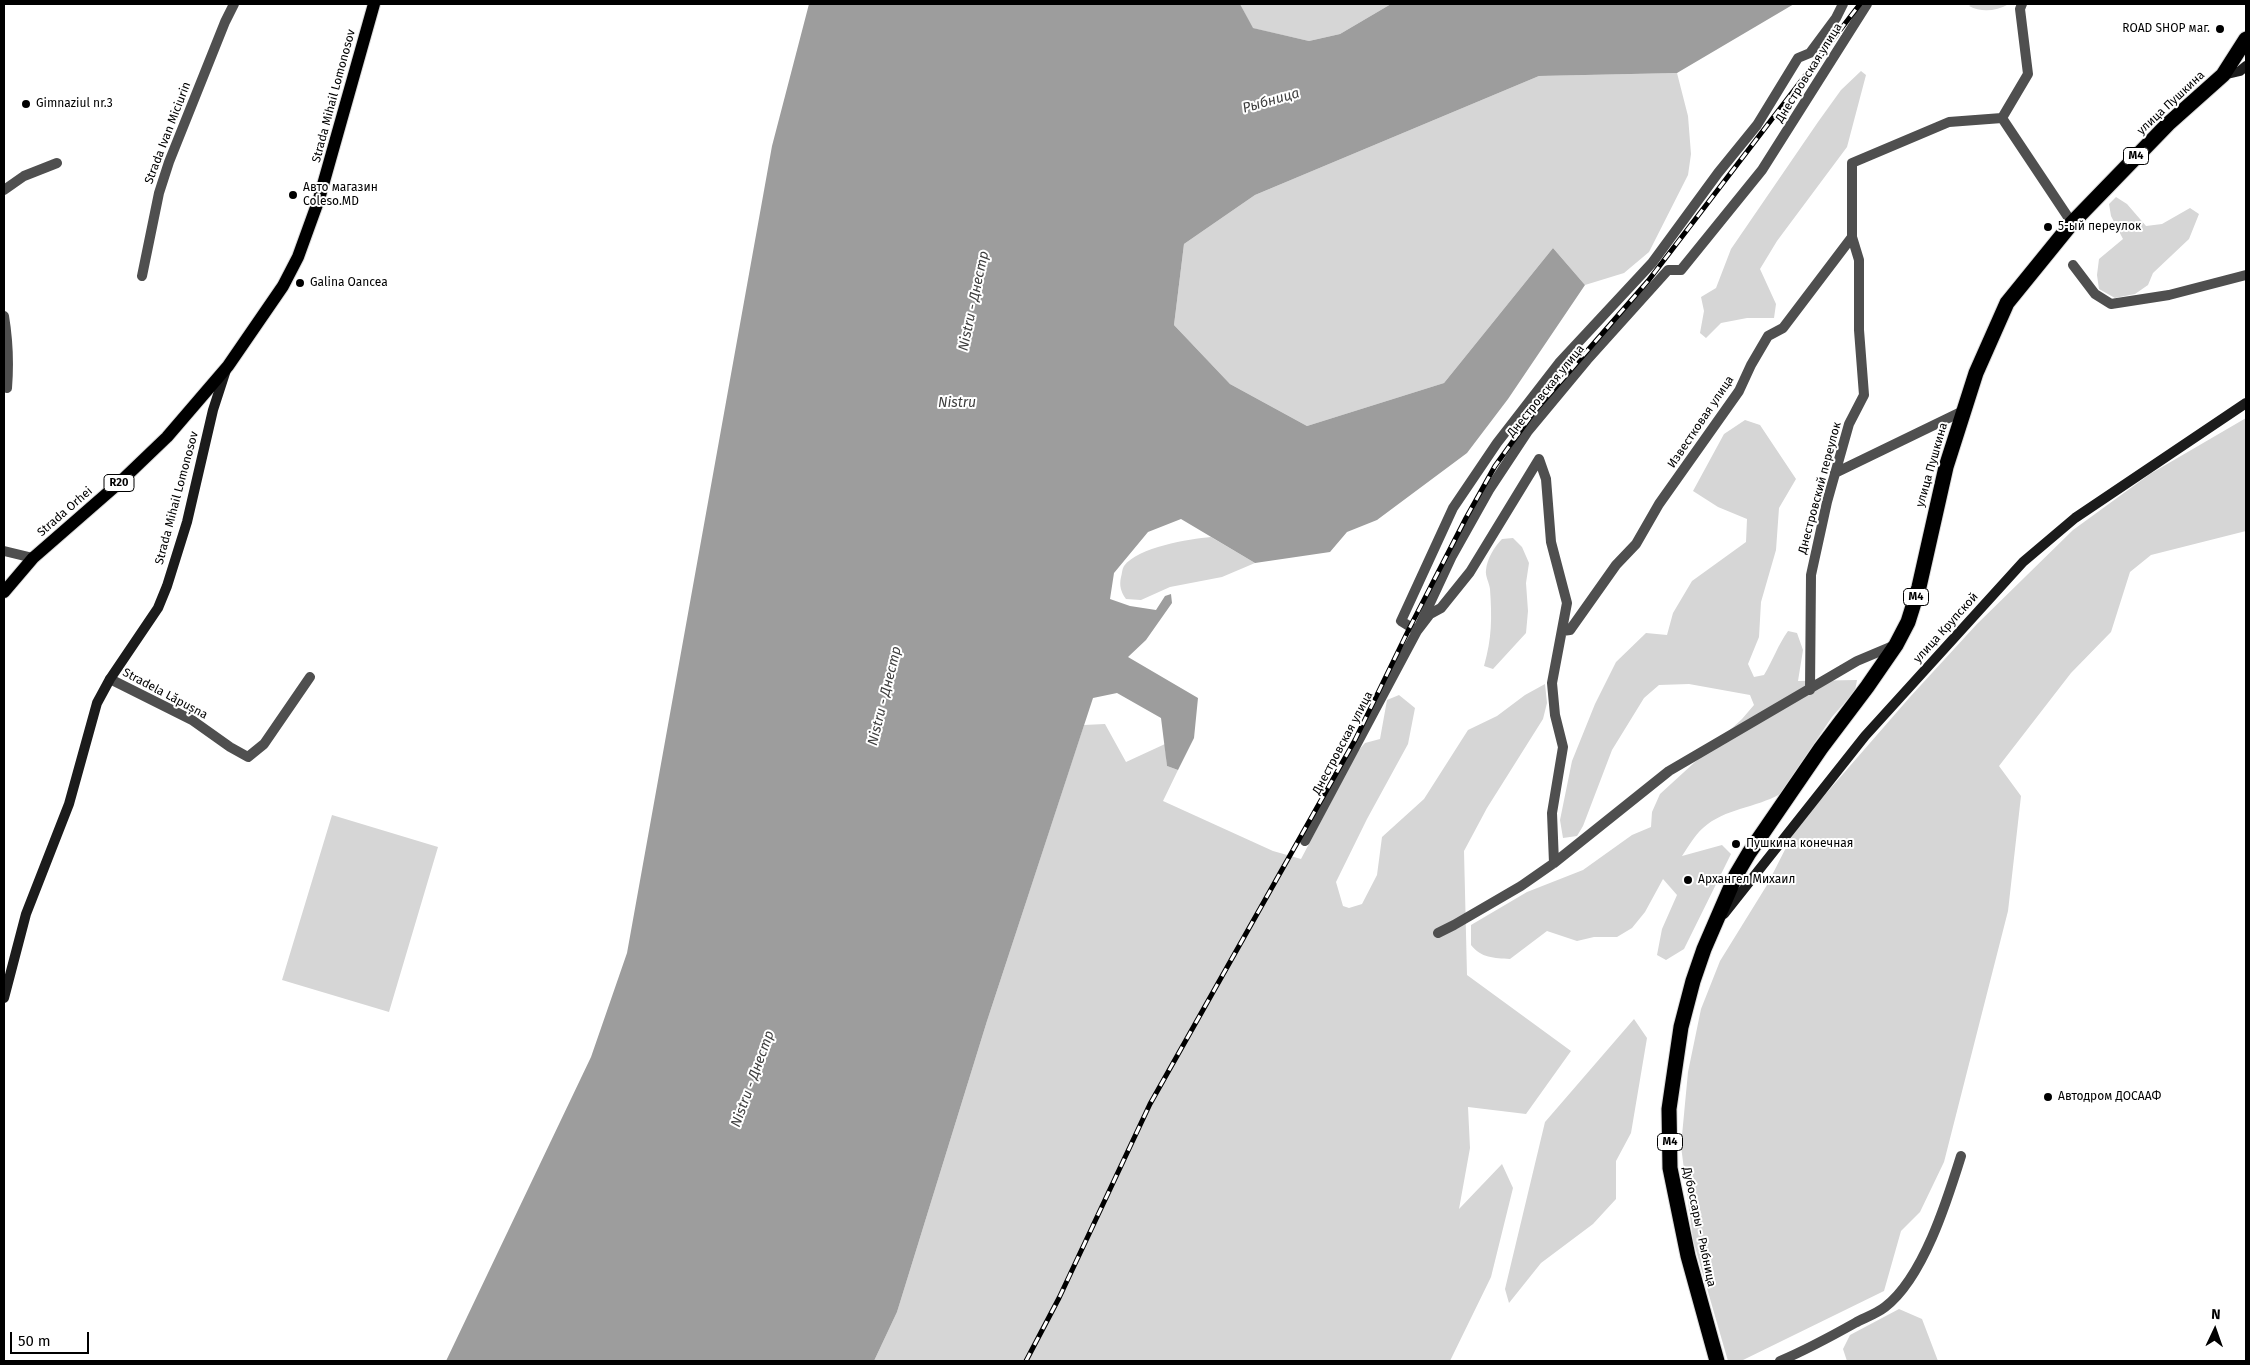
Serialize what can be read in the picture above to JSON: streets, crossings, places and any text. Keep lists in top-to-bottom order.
{
  "streets": {
    "highway": ["улица Пушкина", "M4", "Дубоссары - Рыбница"],
    "main road": ["Strada Mihail Lomonosov", "R20", "Strada Orhei"],
    "street": [
      "Днестровская улица",
      "Strada Ivan Miciurin",
      "Известковая улица",
      "Днестровский переулок",
      "улица Крупской",
      "Stradela Lăpușna"
    ]
  },
  "crossings": [
    ["Strada Mihail Lomonosov", "Strada Orhei"],
    ["Strada Mihail Lomonosov", "Stradela Lăpușna"],
    ["улица Пушкина", "M4"],
    ["улица Пушкина", "улица Крупской"],
    ["улица Пушкина", "Дубоссары - Рыбница"],
    ["Известковая улица", "Днестровский переулок"],
    ["улица Крупской", "Дубоссары - Рыбница"]
  ],
  "water": ["Рыбница", "Nistru - Днестр", "Nistru"],
  "places": [
    "ROAD SHOP маг.",
    "Gimnaziul nr.3",
    "Авто магазин Coleso.MD",
    "5-ый переулок",
    "Galina Oancea",
    "Пушкина конечная",
    "Архангел Михаил",
    "Автодром ДОСААФ"
  ],
  "scale_bar": "50 m",
  "north": "top"
}
